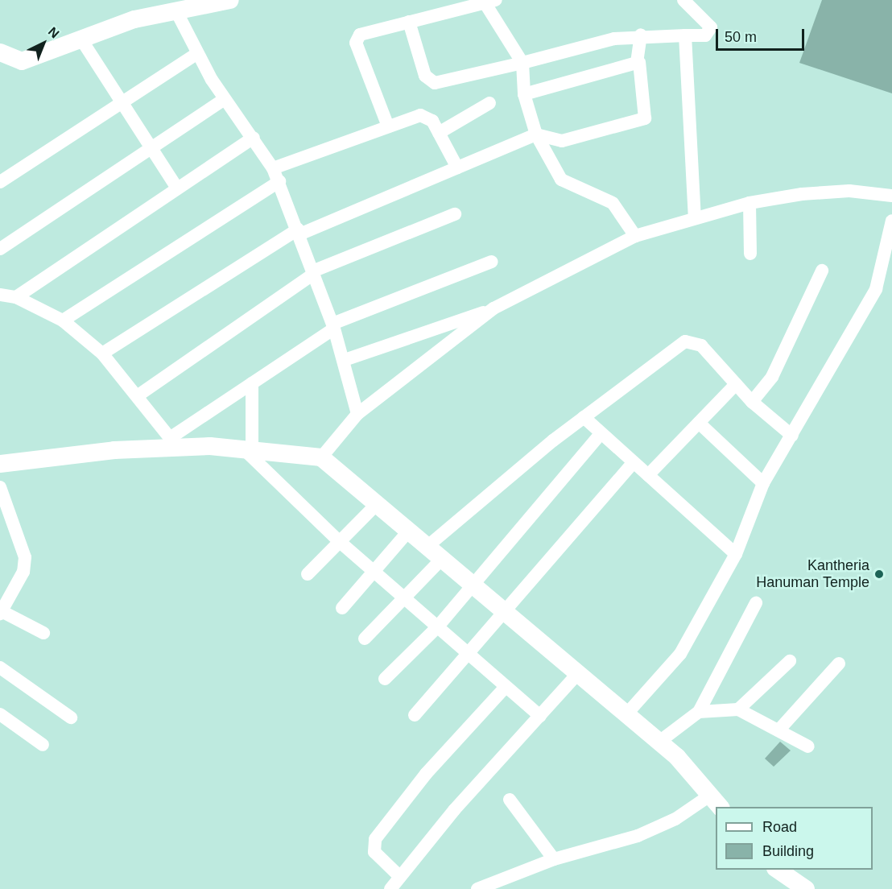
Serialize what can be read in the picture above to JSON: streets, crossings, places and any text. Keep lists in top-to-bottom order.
{
  "places": ["Kantheria Hanuman Temple"],
  "legend": ["Road", "Building"],
  "scale_bar": "50 m",
  "north": "top right"
}
